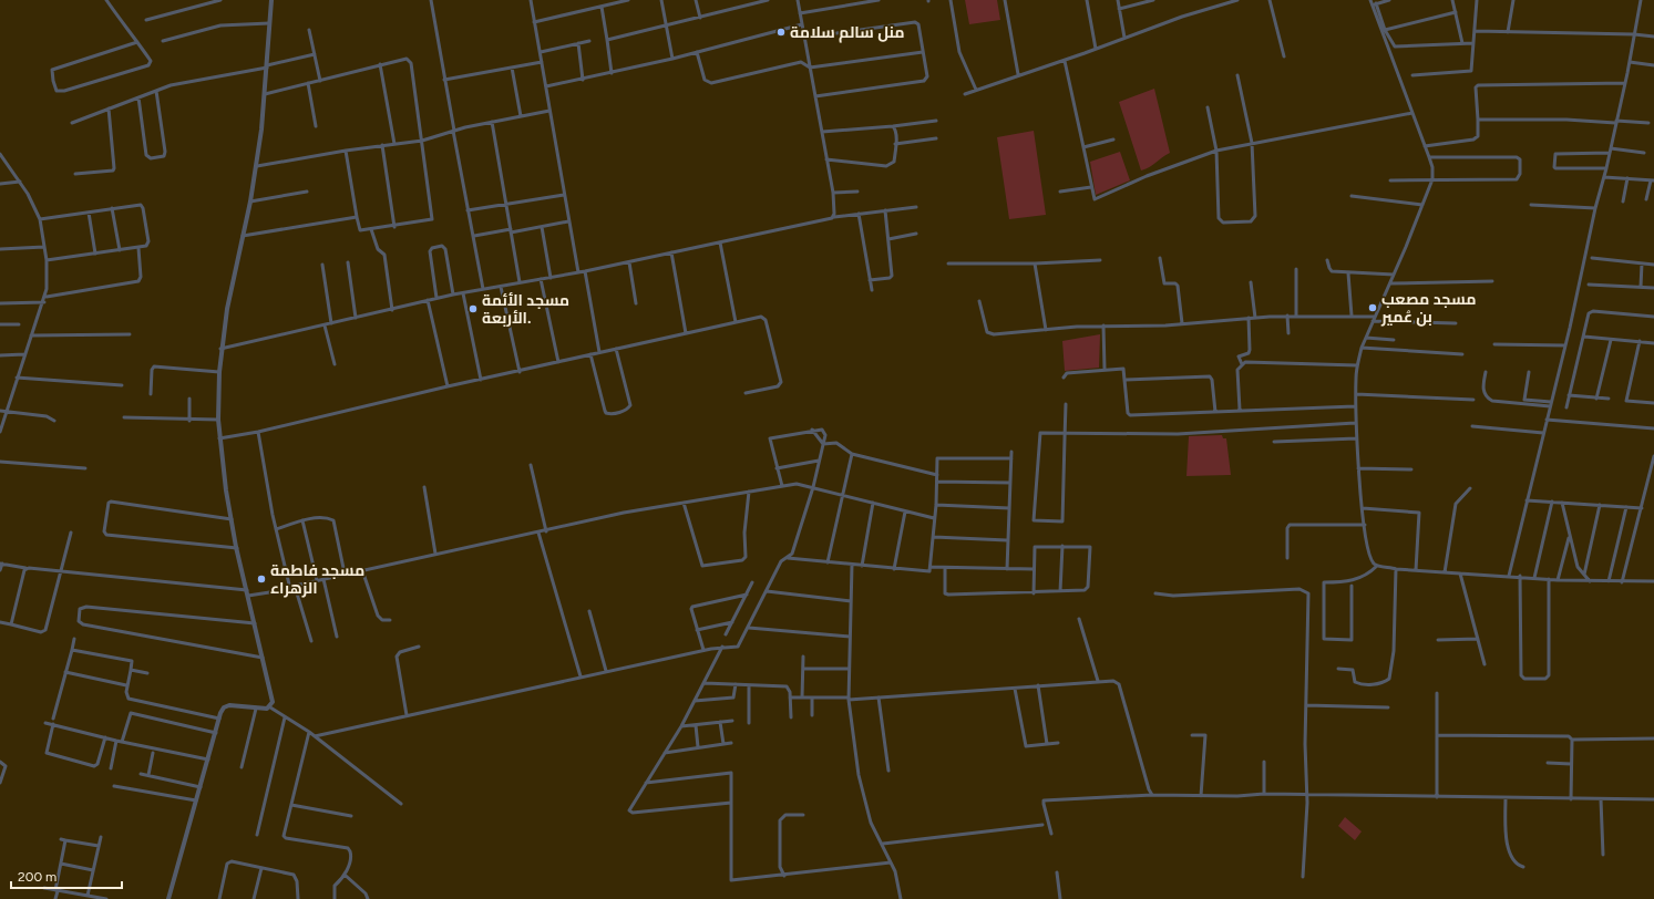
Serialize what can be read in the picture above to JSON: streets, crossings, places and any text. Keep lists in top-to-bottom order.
{
  "places": [
    "منل سالم سلامة",
    "مسجد مصعب بن عُمير",
    "مسجد الأئمة الأربعة.",
    "مسجد فاطمة الزهراء"
  ],
  "scale_bar": "200 m"
}
